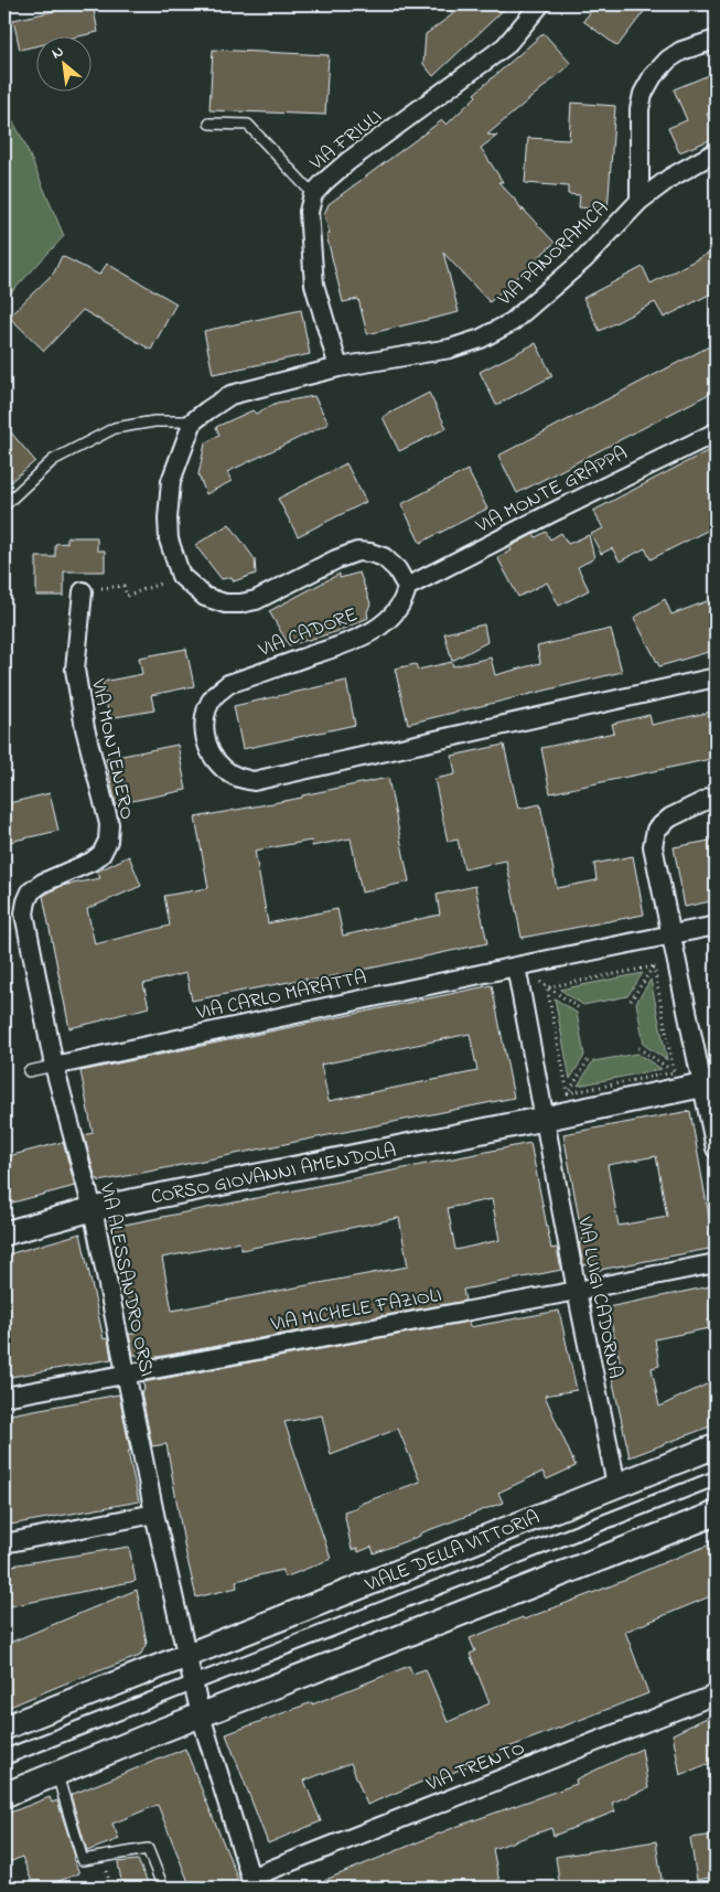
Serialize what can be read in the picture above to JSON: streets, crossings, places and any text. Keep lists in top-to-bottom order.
{
  "streets": {
    "street": [
      "VIA FRIULI",
      "VIA PANORAMICA",
      "VIA MONTE GRAPPA",
      "VIA CADORE",
      "VIA MONTENERO",
      "VIA CARLO MARATTA",
      "CORSO GIOVANNI AMENDOLA",
      "VIA ALESSANDRO ORSI",
      "VIA LUIGI CADORNA",
      "VIA MICHELE FAZIOLI",
      "VIALE DELLA VITTORIA",
      "VIA TRENTO"
    ]
  },
  "crossings": [
    ["VIA FRIULI", "VIA PANORAMICA"],
    ["VIA MONTE GRAPPA", "VIA CADORE"],
    ["VIA MONTENERO", "VIA ALESSANDRO ORSI"],
    ["VIA CARLO MARATTA", "VIA ALESSANDRO ORSI"],
    ["VIA CARLO MARATTA", "VIA LUIGI CADORNA"],
    ["CORSO GIOVANNI AMENDOLA", "VIA ALESSANDRO ORSI"],
    ["CORSO GIOVANNI AMENDOLA", "VIA LUIGI CADORNA"],
    ["VIA ALESSANDRO ORSI", "VIA MICHELE FAZIOLI"],
    ["VIA ALESSANDRO ORSI", "VIALE DELLA VITTORIA"],
    ["VIA LUIGI CADORNA", "VIA MICHELE FAZIOLI"],
    ["VIA LUIGI CADORNA", "VIALE DELLA VITTORIA"]
  ],
  "north": "top left"
}
